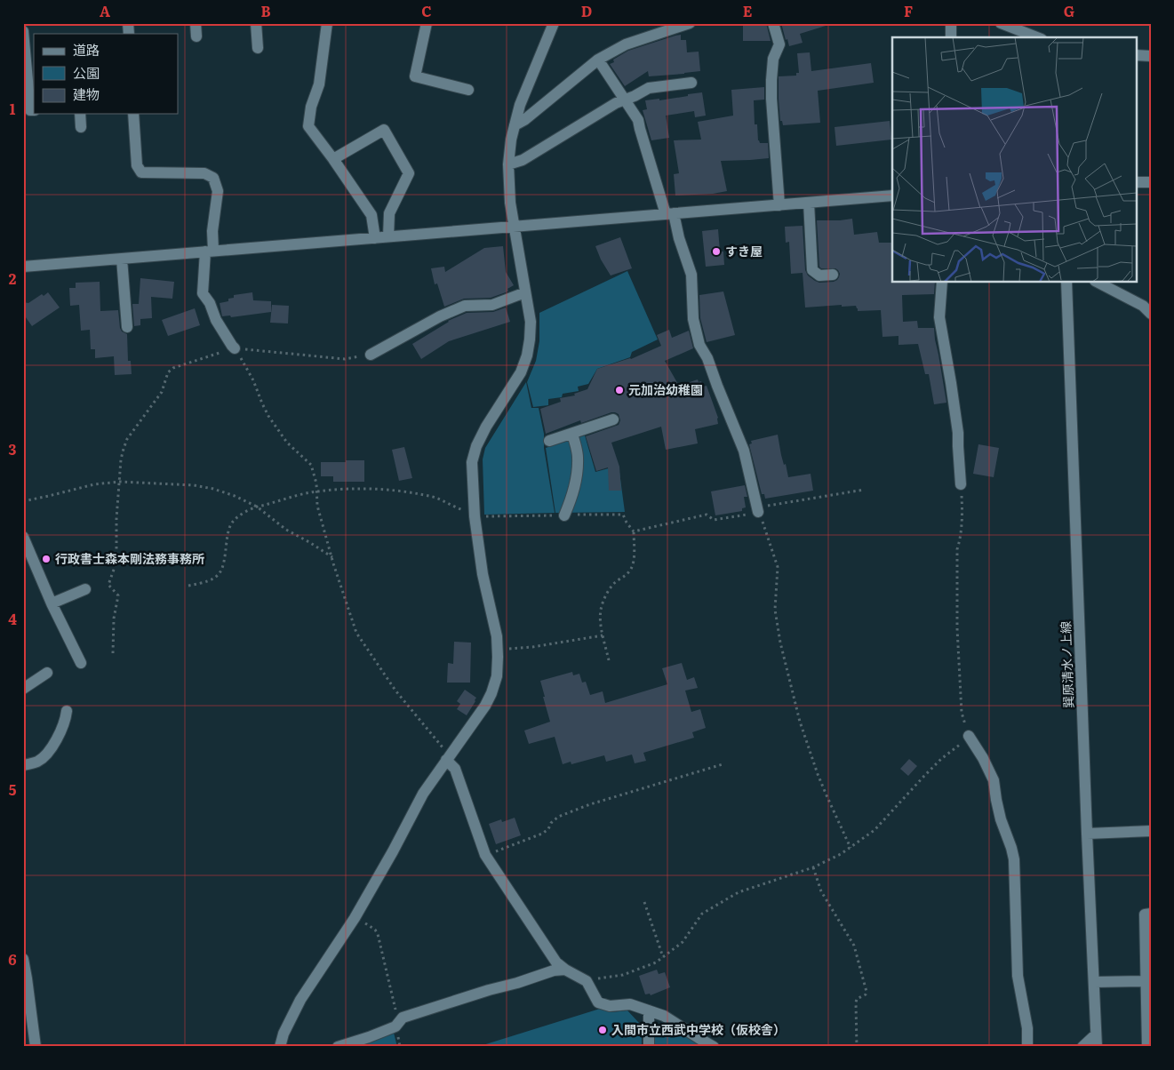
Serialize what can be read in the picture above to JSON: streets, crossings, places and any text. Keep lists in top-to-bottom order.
{
  "streets": {
    "street": ["巽原清水ノ上線"]
  },
  "places": [
    "すき屋",
    "元加治幼稚園",
    "行政書士森本剛法務事務所",
    "入間市立西武中学校（仮校舎）"
  ],
  "legend": ["道路", "公園", "建物"],
  "grid": {
    "columns": [
      "A",
      "B",
      "C",
      "D",
      "E",
      "F",
      "G"
    ],
    "rows": [
      "1",
      "2",
      "3",
      "4",
      "5",
      "6"
    ]
  }
}
